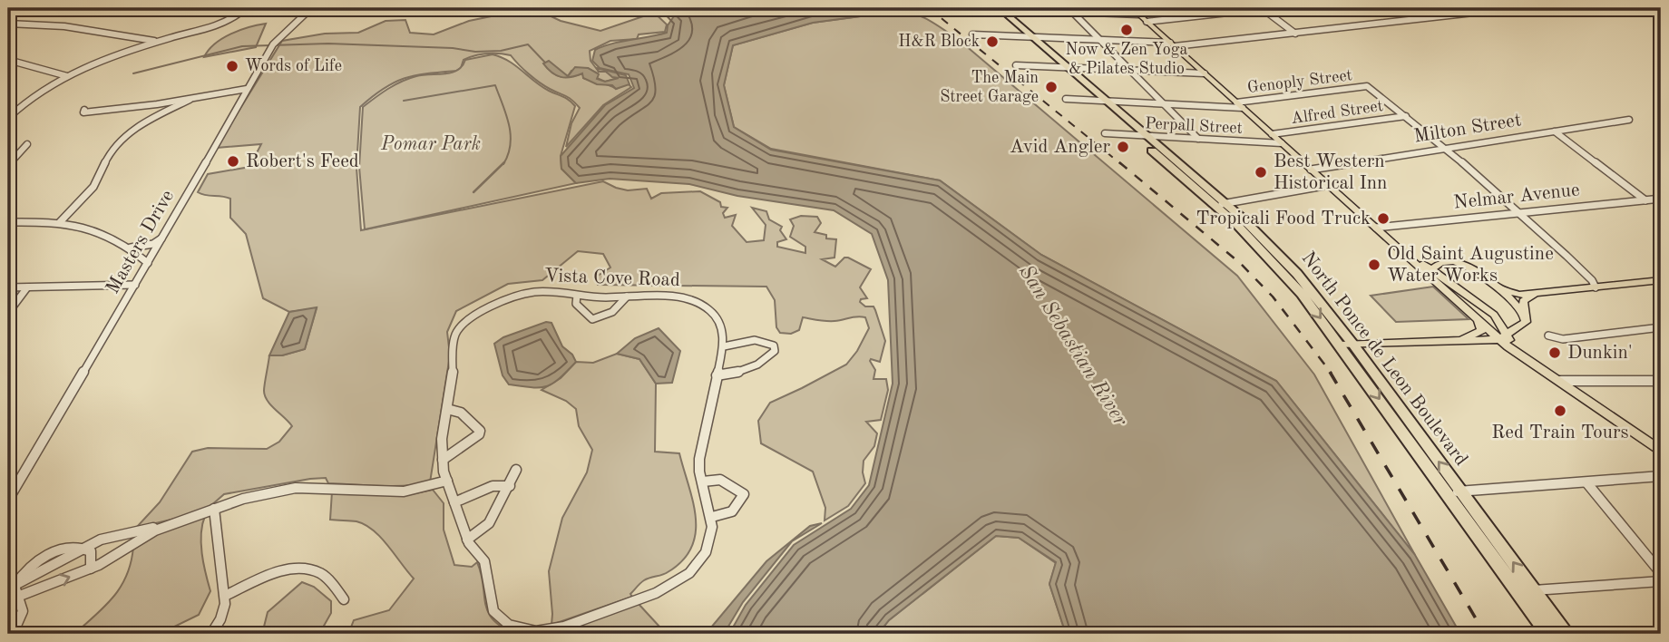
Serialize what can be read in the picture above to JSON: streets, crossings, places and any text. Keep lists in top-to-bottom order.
{
  "streets": {
    "highway": ["North Ponce de Leon Boulevard"],
    "street": [
      "Genoply Street",
      "Alfred Street",
      "Perpall Street",
      "Milton Street",
      "Nelmar Avenue",
      "Masters Drive",
      "Vista Cove Road"
    ]
  },
  "crossings": [
    ["Genoply Street", "Alfred Street"],
    ["Genoply Street", "North Ponce de Leon Boulevard"],
    ["Perpall Street", "North Ponce de Leon Boulevard"]
  ],
  "water": ["San Sebastian River"],
  "parks": ["Pomar Park"],
  "places": [
    "Now & Zen Yoga & Pilates Studio",
    "H&R Block",
    "Words of Life",
    "The Main Street Garage",
    "Avid Angler",
    "Robert's Feed",
    "Best Western Historical Inn",
    "Tropicali Food Truck",
    "Old Saint Augustine Water Works",
    "Dunkin'",
    "Red Train Tours"
  ]
}
